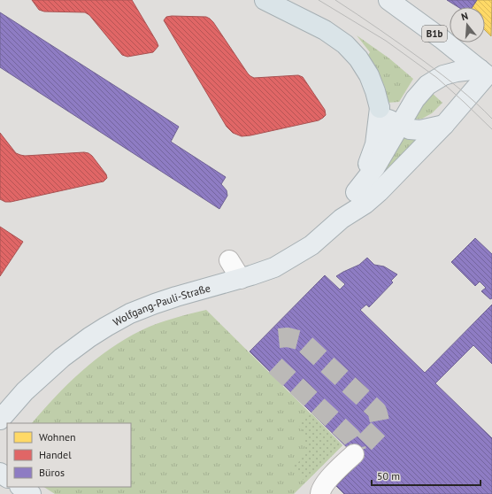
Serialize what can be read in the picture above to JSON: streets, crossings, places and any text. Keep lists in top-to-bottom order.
{
  "streets": {
    "main road": ["B1b", "Wolfgang-Pauli-Straße"]
  },
  "crossings": [
    ["B1b", "Wolfgang-Pauli-Straße"]
  ],
  "legend": ["Wohnen", "Handel", "Büros"],
  "scale_bar": "50 m",
  "north": "top"
}
